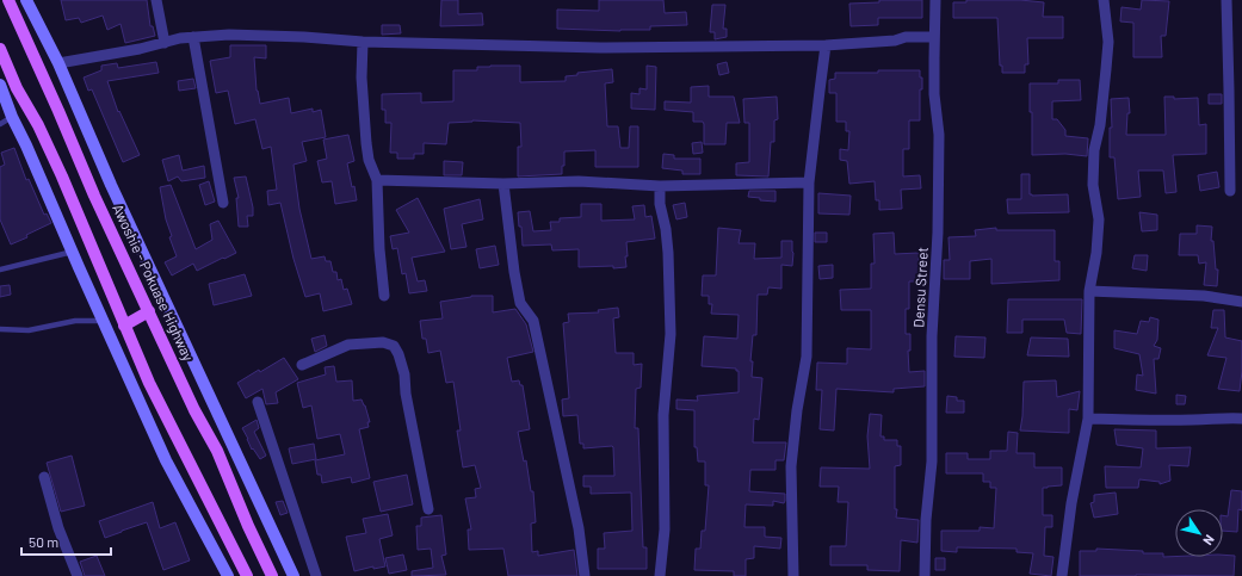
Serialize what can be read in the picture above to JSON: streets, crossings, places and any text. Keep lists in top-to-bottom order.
{
  "streets": {
    "main road": ["Awoshie - Pokuase Highway"],
    "street": ["Densu Street"]
  },
  "scale_bar": "50 m",
  "north": "bottom right"
}
